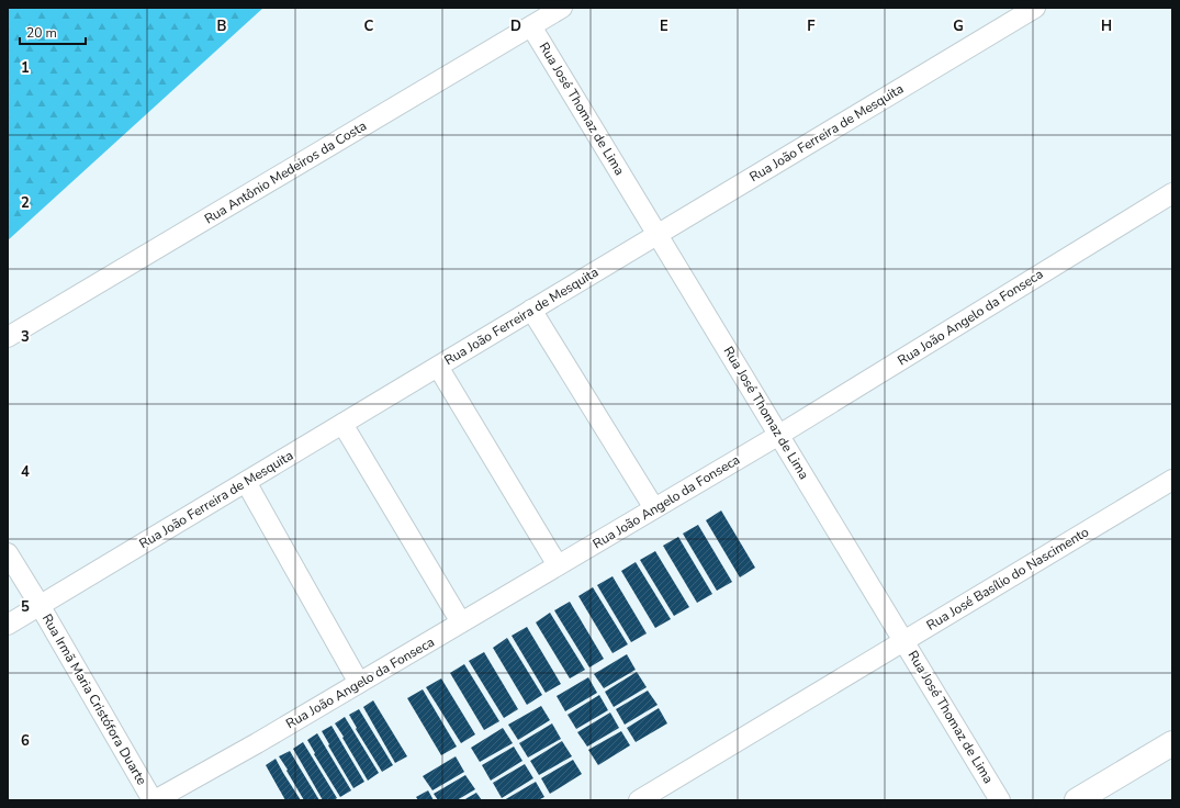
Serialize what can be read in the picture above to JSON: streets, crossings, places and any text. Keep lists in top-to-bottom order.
{
  "streets": {
    "street": [
      "Rua José Thomaz de Lima",
      "Rua João Ferreira de Mesquita",
      "Rua Antônio Medeiros da Costa",
      "Rua João Angelo da Fonseca",
      "Rua José Basílio do Nascimento",
      "Rua Irmã Maria Cristófora Duarte"
    ]
  },
  "crossings": [
    ["Rua José Thomaz de Lima", "Rua João Ferreira de Mesquita"],
    ["Rua José Thomaz de Lima", "Rua Antônio Medeiros da Costa"],
    ["Rua José Thomaz de Lima", "Rua João Angelo da Fonseca"],
    ["Rua José Thomaz de Lima", "Rua José Basílio do Nascimento"],
    ["Rua João Ferreira de Mesquita", "Rua Irmã Maria Cristófora Duarte"],
    ["Rua João Angelo da Fonseca", "Rua Irmã Maria Cristófora Duarte"]
  ],
  "scale_bar": "20 m",
  "grid": {
    "columns": [
      "B",
      "C",
      "D",
      "E",
      "F",
      "G",
      "H"
    ],
    "rows": [
      "1",
      "2",
      "3",
      "4",
      "5",
      "6"
    ]
  }
}
